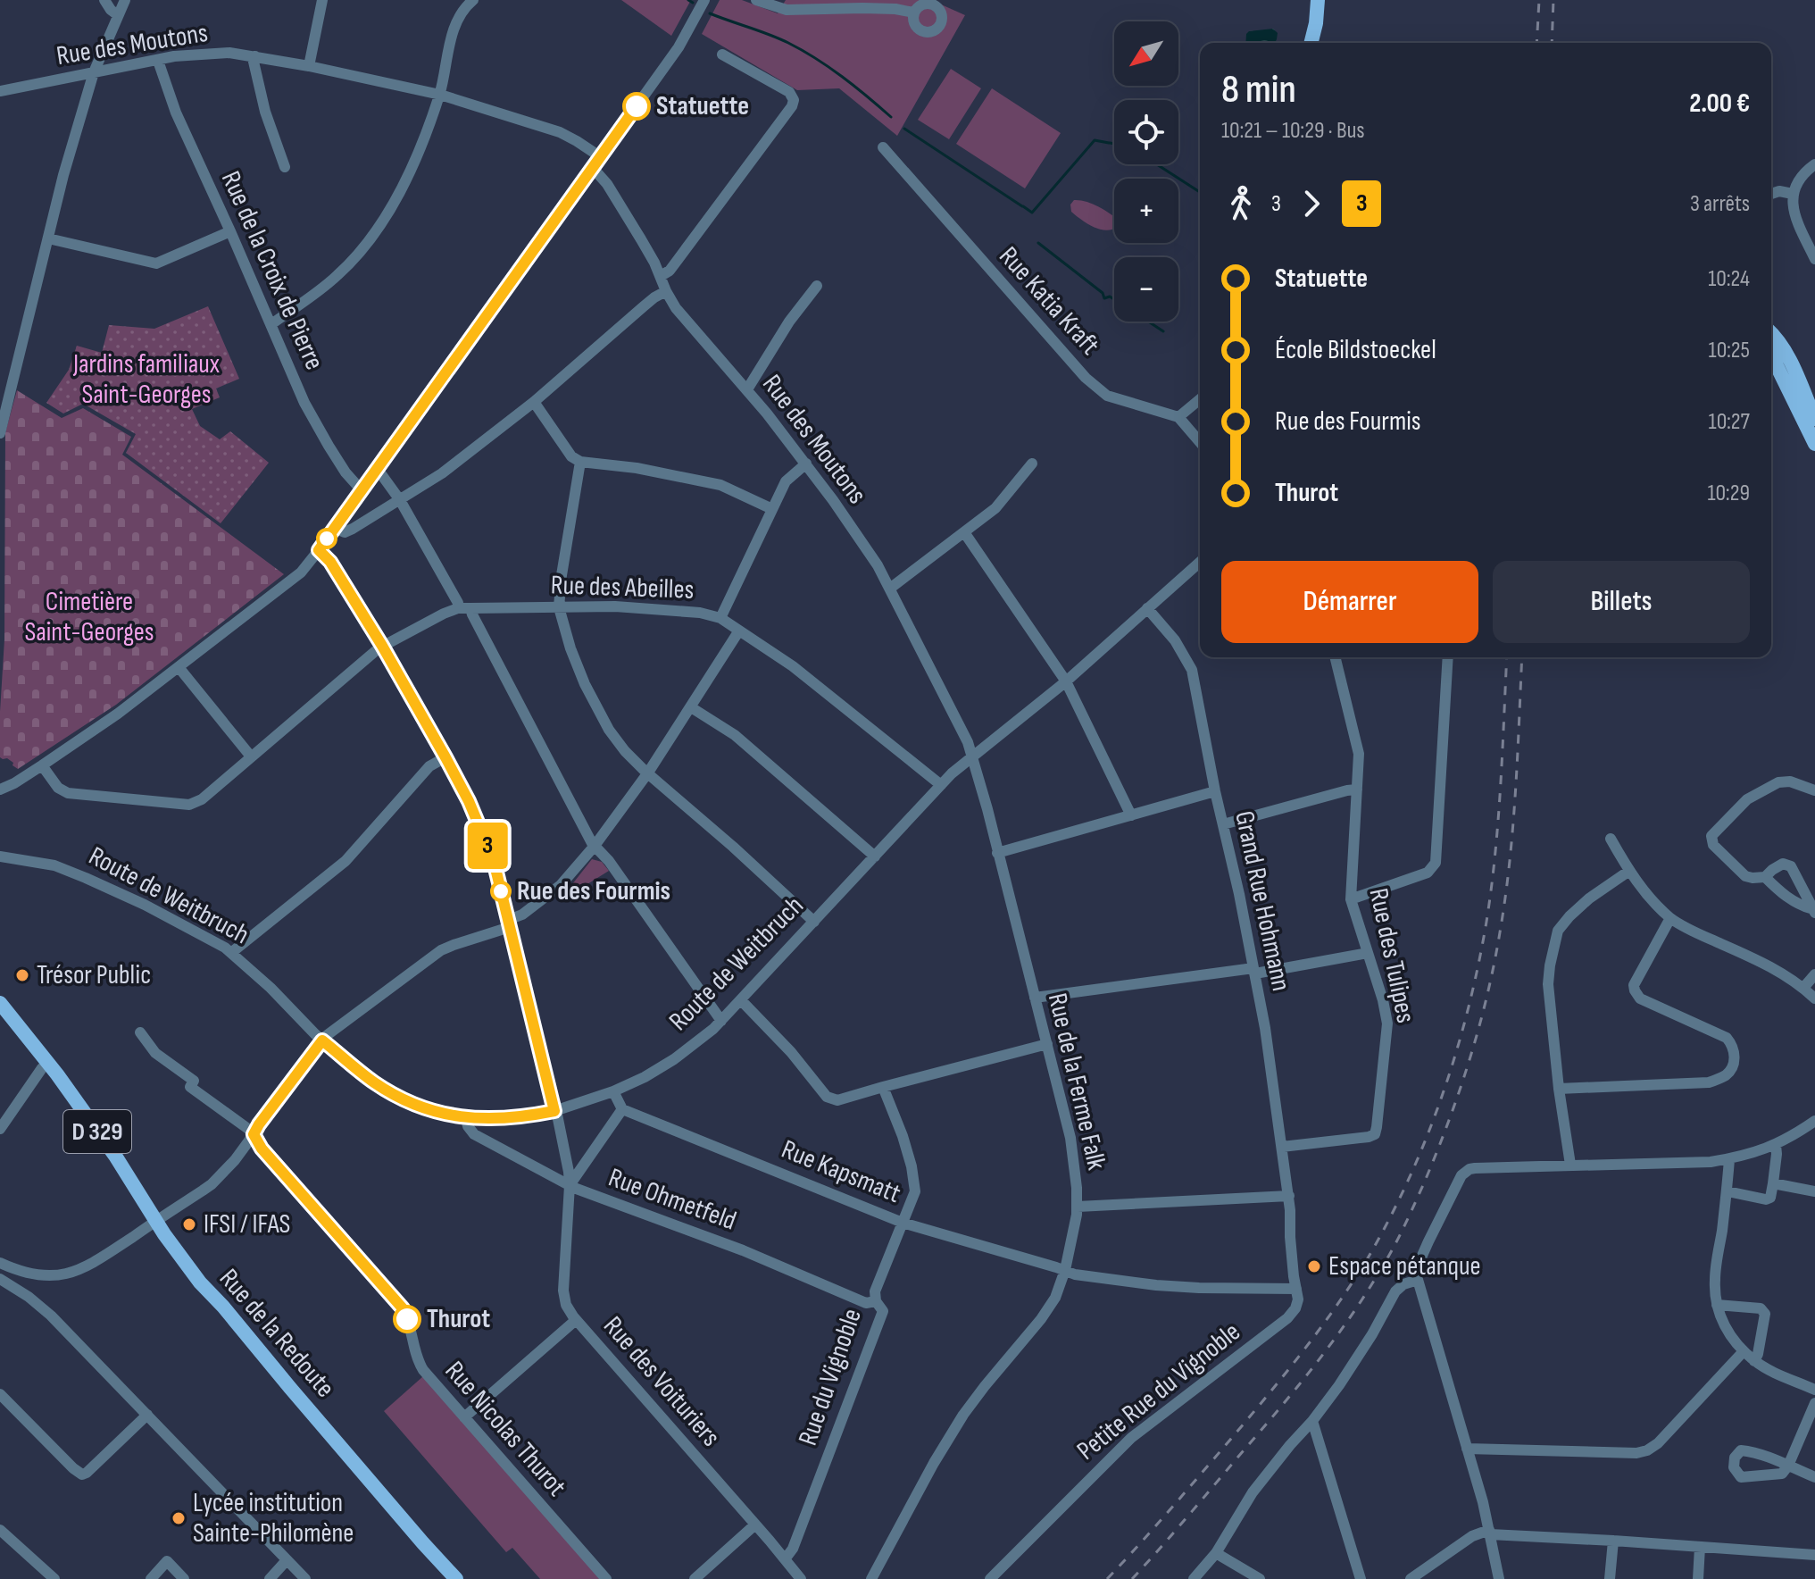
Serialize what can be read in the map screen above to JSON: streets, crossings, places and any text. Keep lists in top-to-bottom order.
{
  "streets": {
    "main road": ["D 329", "Rue de la Redoute"],
    "street": [
      "Rue des Moutons",
      "Rue de la Croix de Pierre",
      "Rue Katia Kraft",
      "Rue des Abeilles",
      "Route de Weitbruch",
      "Grand Rue Hohmann",
      "Rue des Tulipes",
      "Rue de la Ferme Falk",
      "Rue Kapsmatt",
      "Rue Ohmetfeld",
      "Rue du Vignoble",
      "Rue des Voituriers",
      "Petite Rue du Vignoble",
      "Rue Nicolas Thurot"
    ]
  },
  "crossings": [
    ["Rue des Moutons", "Rue de la Croix de Pierre"],
    ["Rue des Moutons", "Route de Weitbruch"],
    ["Rue des Moutons", "Rue de la Ferme Falk"],
    ["Rue des Abeilles", "Route de Weitbruch"],
    ["Route de Weitbruch", "Grand Rue Hohmann"],
    ["Route de Weitbruch", "Rue de la Ferme Falk"],
    ["Route de Weitbruch", "Rue Ohmetfeld"],
    ["Route de Weitbruch", "Rue des Voituriers"],
    ["Grand Rue Hohmann", "Rue des Tulipes"],
    ["Grand Rue Hohmann", "Petite Rue du Vignoble"],
    ["Rue de la Ferme Falk", "Rue Kapsmatt"],
    ["Rue Kapsmatt", "Rue du Vignoble"],
    ["Rue Kapsmatt", "Petite Rue du Vignoble"],
    ["Rue Ohmetfeld", "Rue du Vignoble"],
    ["Rue Ohmetfeld", "Rue des Voituriers"],
    ["Rue du Vignoble", "Rue des Voituriers"]
  ],
  "parks": ["Jardins familiaux Saint-Georges", "Cimetière Saint-Georges"],
  "places": [
    "Statuette",
    "Rue des Fourmis",
    "Trésor Public",
    "IFSI / IFAS",
    "Espace pétanque",
    "Thurot",
    "Lycée institution Sainte-Philomène"
  ],
  "lines": ["bus line 3"],
  "north": "bottom left",
  "page": {
    "on_map": "3",
    "map_buttons": ["+", "−"],
    "heading": ["8 min", "10:21 – 10:29 · Bus", "2.00 €"],
    "legs": ["3", "3", "3 arrêts"],
    "list": [
      {
        "name": "Statuette",
        "value": "10:24"
      },
      {
        "name": "École Bildstoeckel",
        "value": "10:25"
      },
      {
        "name": "Rue des Fourmis",
        "value": "10:27"
      },
      {
        "name": "Thurot",
        "value": "10:29"
      }
    ],
    "buttons": ["Démarrer", "Billets"]
  }
}
